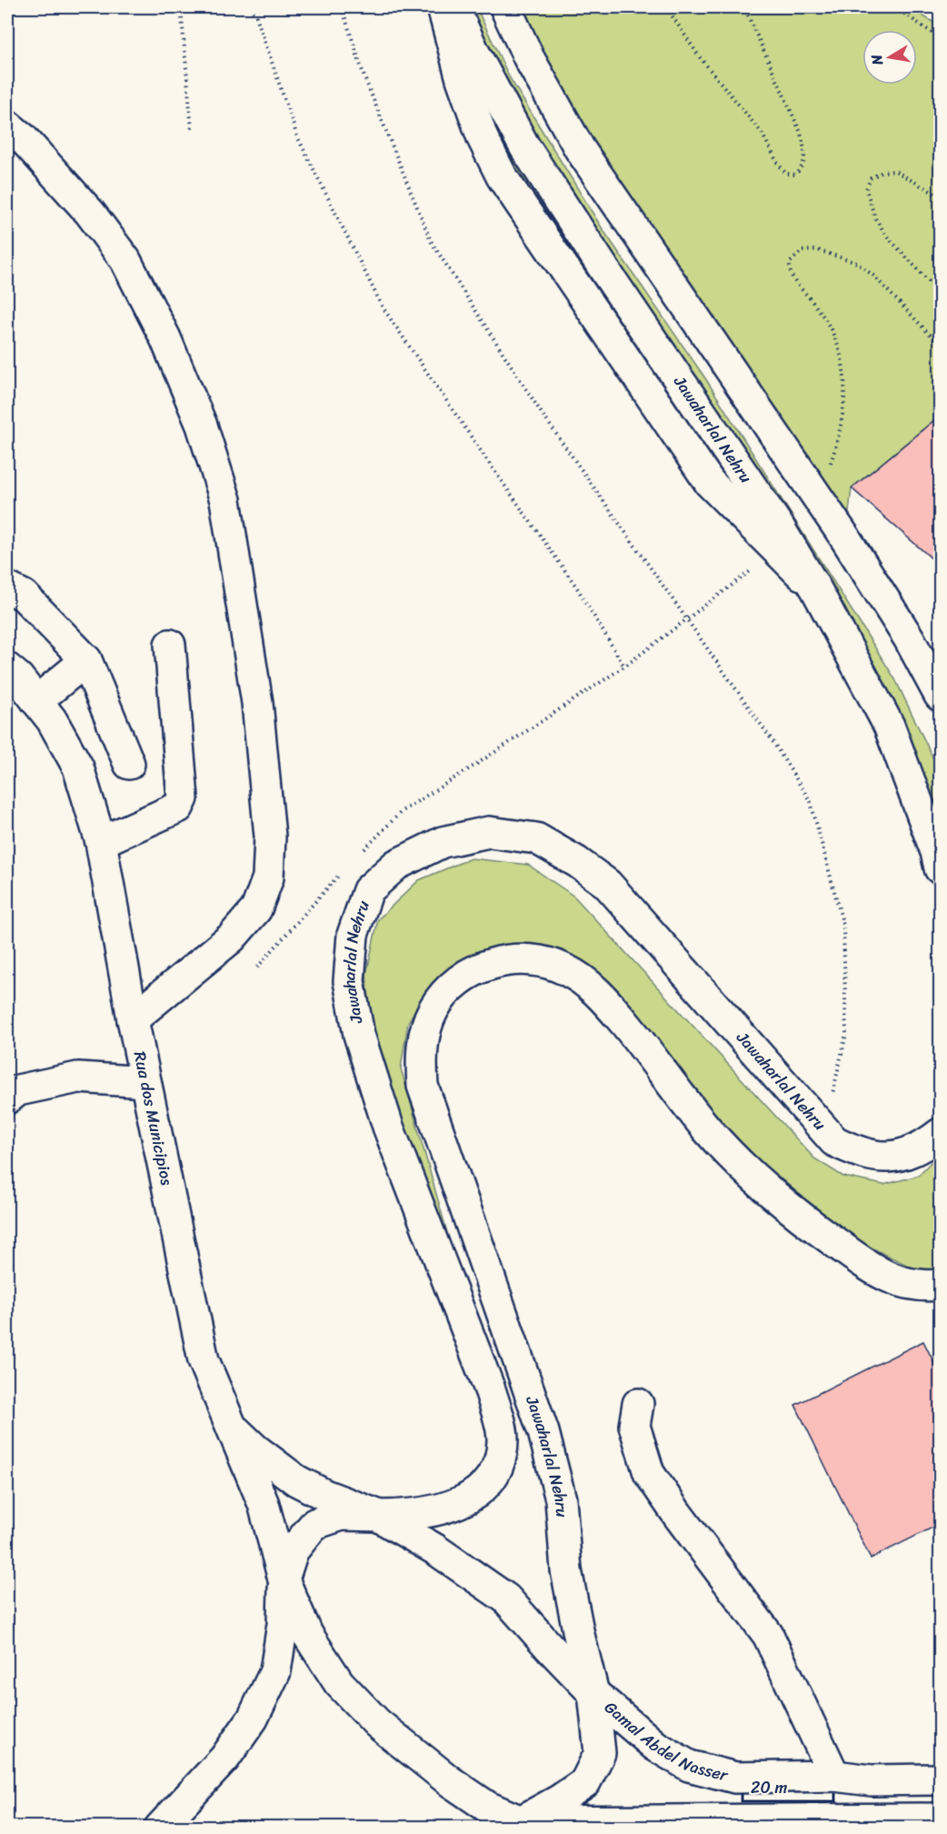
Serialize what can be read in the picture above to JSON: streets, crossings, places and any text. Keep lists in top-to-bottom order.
{
  "streets": {
    "main road": ["Jawaharlal Nehru", "Rua dos Municipios", "Gamal Abdel Nasser"]
  },
  "crossings": [
    ["Jawaharlal Nehru", "Rua dos Municipios"],
    ["Jawaharlal Nehru", "Gamal Abdel Nasser"]
  ],
  "scale_bar": "20 m",
  "north": "left"
}
